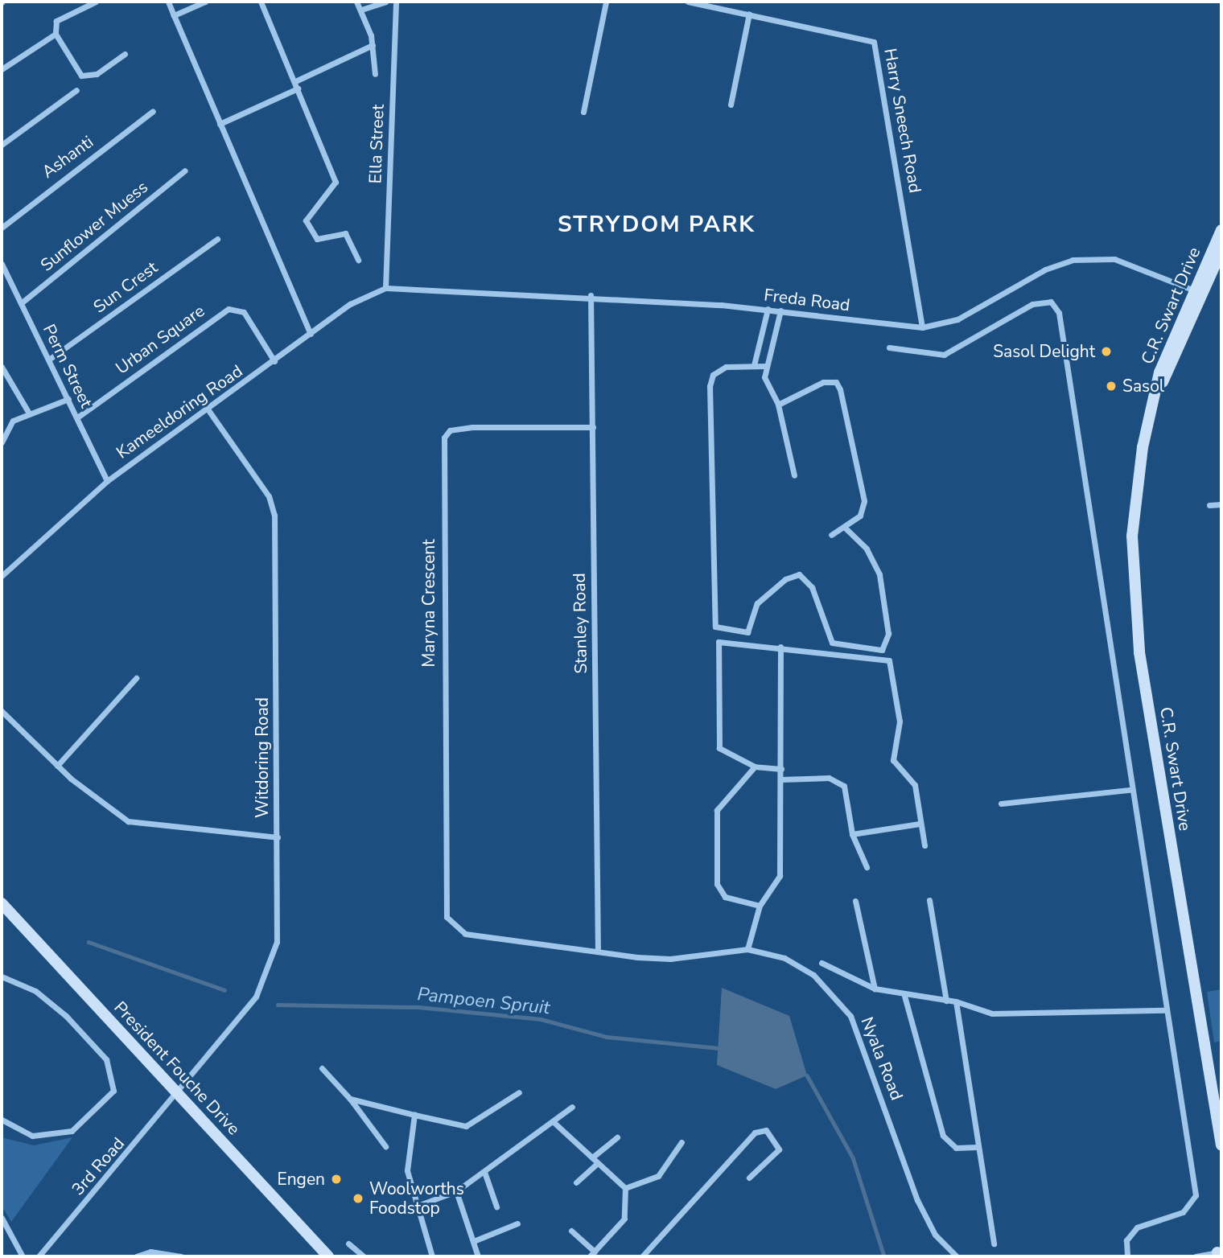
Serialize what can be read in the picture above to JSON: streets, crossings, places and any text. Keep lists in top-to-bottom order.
{
  "streets": {
    "street": [
      "Harry Sneech Road",
      "Ella Street",
      "Ashanti",
      "Sunflower Muess",
      "Sun Crest",
      "Freda Road",
      "C.R. Swart Drive",
      "Urban Square",
      "Perm Street",
      "Kameeldoring Road",
      "Maryna Crescent",
      "Stanley Road",
      "Witdoring Road",
      "Nyala Road",
      "President Fouche Drive",
      "3rd Road"
    ]
  },
  "crossings": [
    ["Harry Sneech Road", "Freda Road"],
    ["Ella Street", "Freda Road"],
    ["Ella Street", "Kameeldoring Road"],
    ["Sunflower Muess", "Perm Street"],
    ["Sun Crest", "Perm Street"],
    ["Freda Road", "C.R. Swart Drive"],
    ["Freda Road", "Kameeldoring Road"],
    ["Freda Road", "Stanley Road"],
    ["Urban Square", "Perm Street"],
    ["Urban Square", "Kameeldoring Road"],
    ["Perm Street", "Kameeldoring Road"],
    ["Kameeldoring Road", "Witdoring Road"],
    ["Maryna Crescent", "Stanley Road"],
    ["Maryna Crescent", "Nyala Road"],
    ["Stanley Road", "Nyala Road"],
    ["Witdoring Road", "President Fouche Drive"],
    ["Witdoring Road", "3rd Road"],
    ["President Fouche Drive", "3rd Road"]
  ],
  "districts": ["STRYDOM PARK"],
  "water": ["Pampoen Spruit"],
  "places": [
    "Sasol Delight",
    "Sasol",
    "Engen",
    "Woolworths Foodstop"
  ]
}
